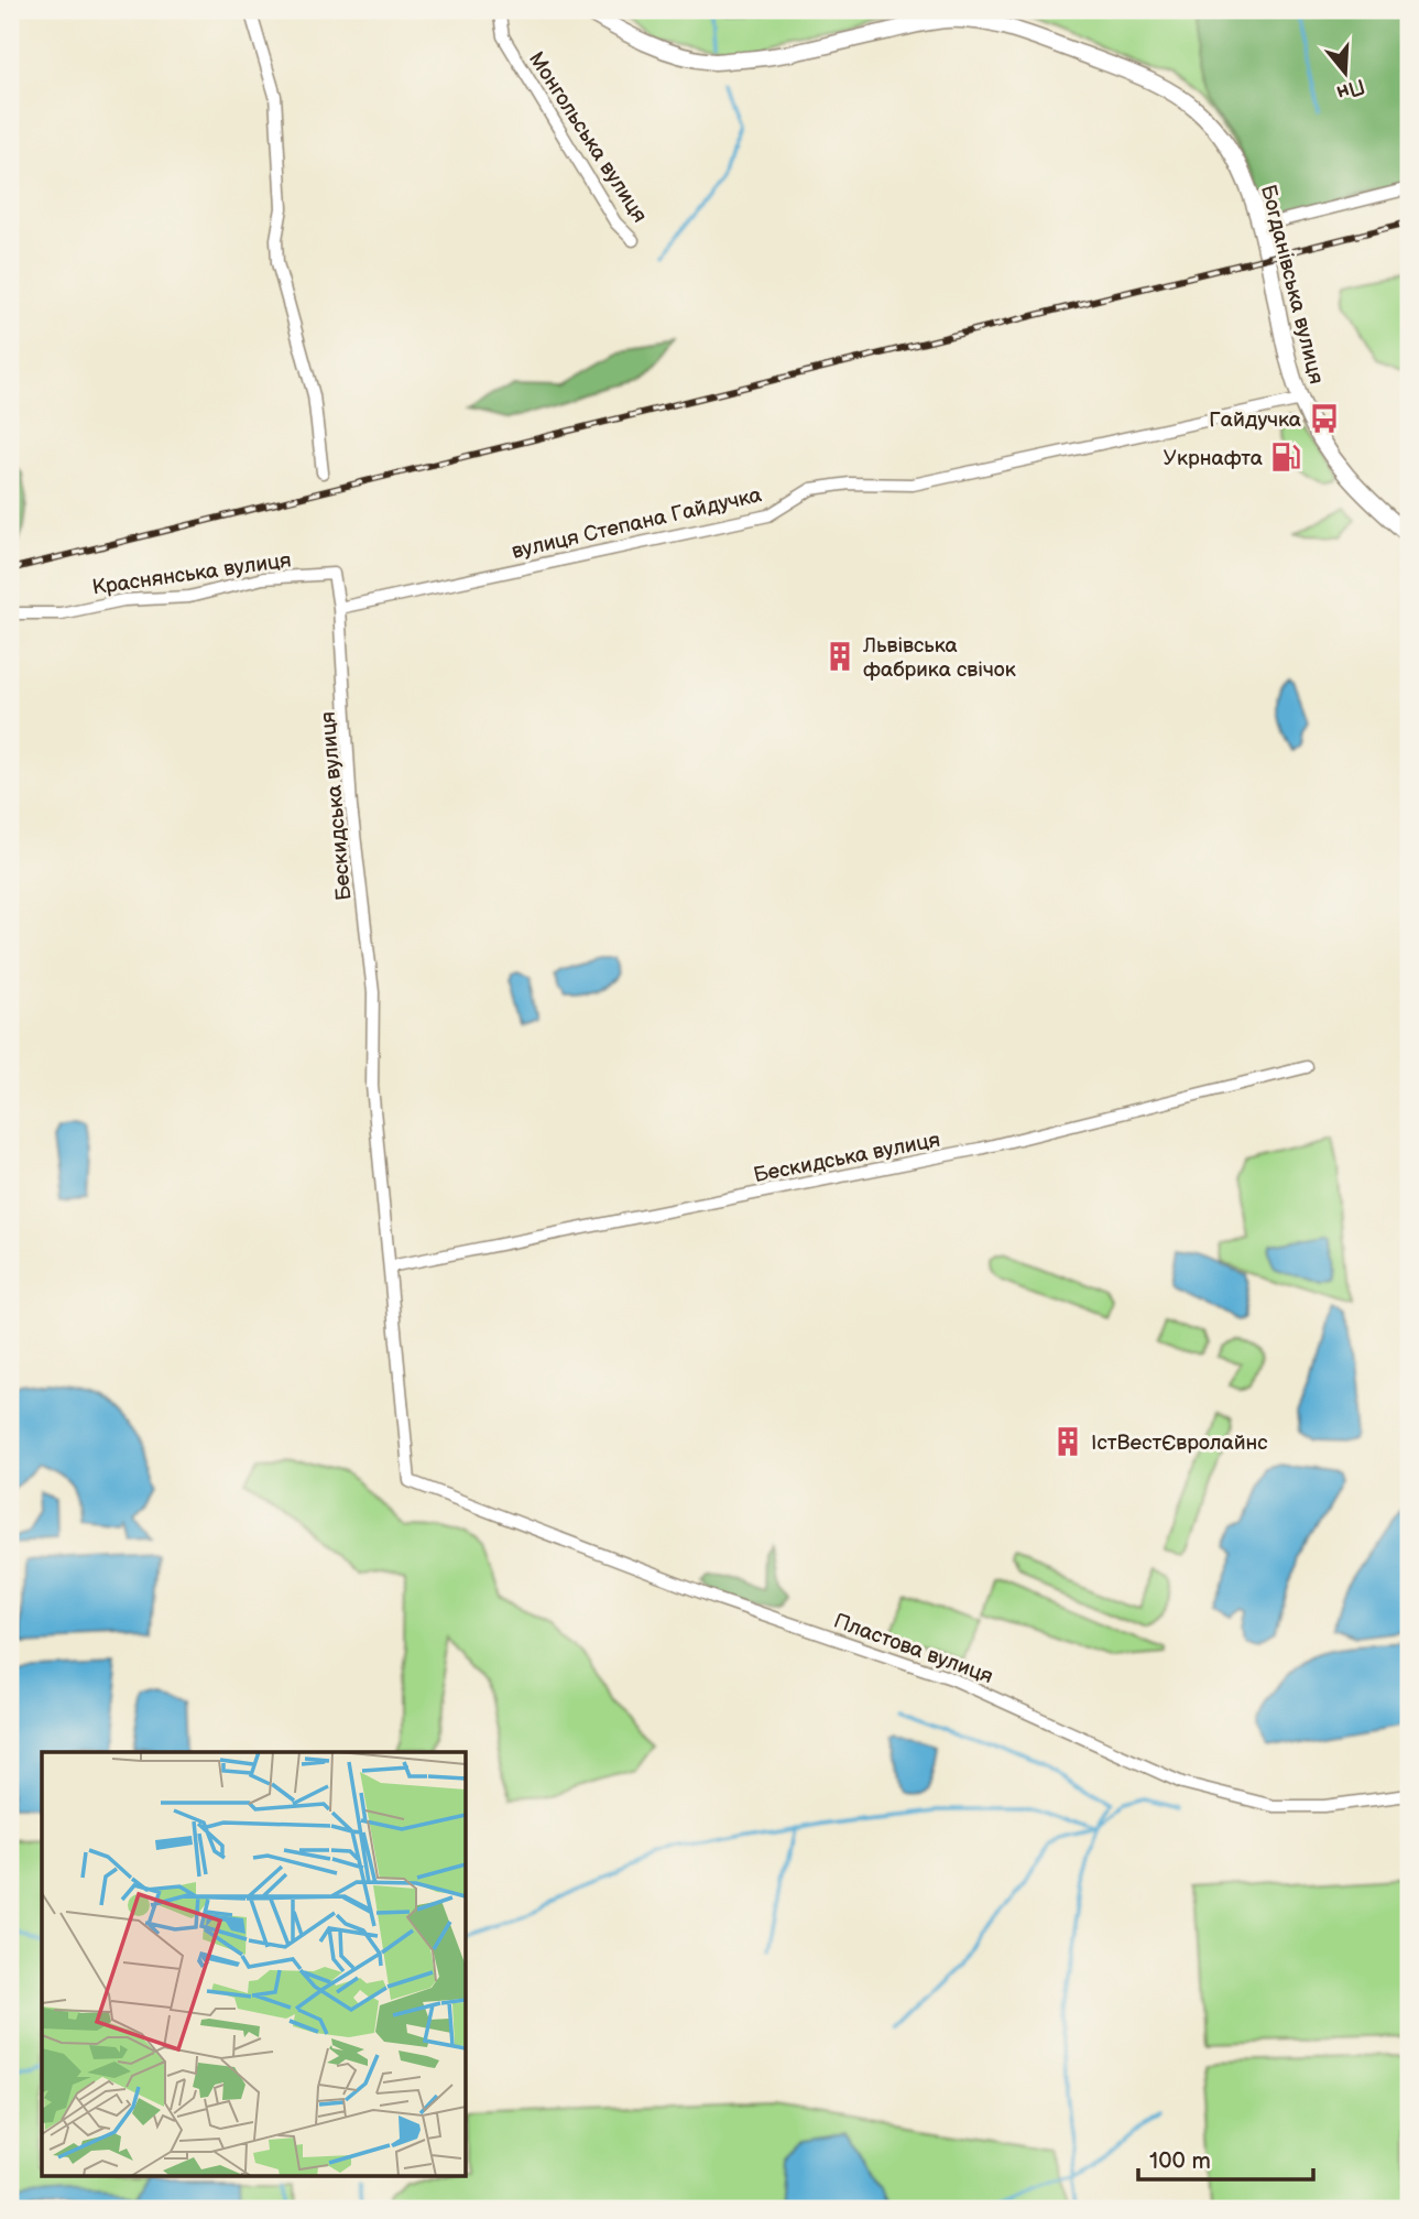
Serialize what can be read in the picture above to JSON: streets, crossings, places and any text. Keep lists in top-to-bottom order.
{
  "streets": {
    "main road": ["Богданівська вулиця"],
    "street": [
      "Монгольська вулиця",
      "вулиця Степана Гайдучка",
      "Краснянська вулиця",
      "Бескидська вулиця",
      "Пластова вулиця"
    ]
  },
  "crossings": [
    ["Богданівська вулиця", "вулиця Степана Гайдучка"],
    ["вулиця Степана Гайдучка", "Бескидська вулиця"],
    ["Краснянська вулиця", "Бескидська вулиця"],
    ["Бескидська вулиця", "Пластова вулиця"]
  ],
  "places": {
    "bus stop": ["Гайдучка"],
    "fuel station": ["Укрнафта"],
    "building": ["Львівська фабрика свічок", "ІстВестЄвролайнс"]
  },
  "scale_bar": "100 m",
  "north": "bottom"
}
